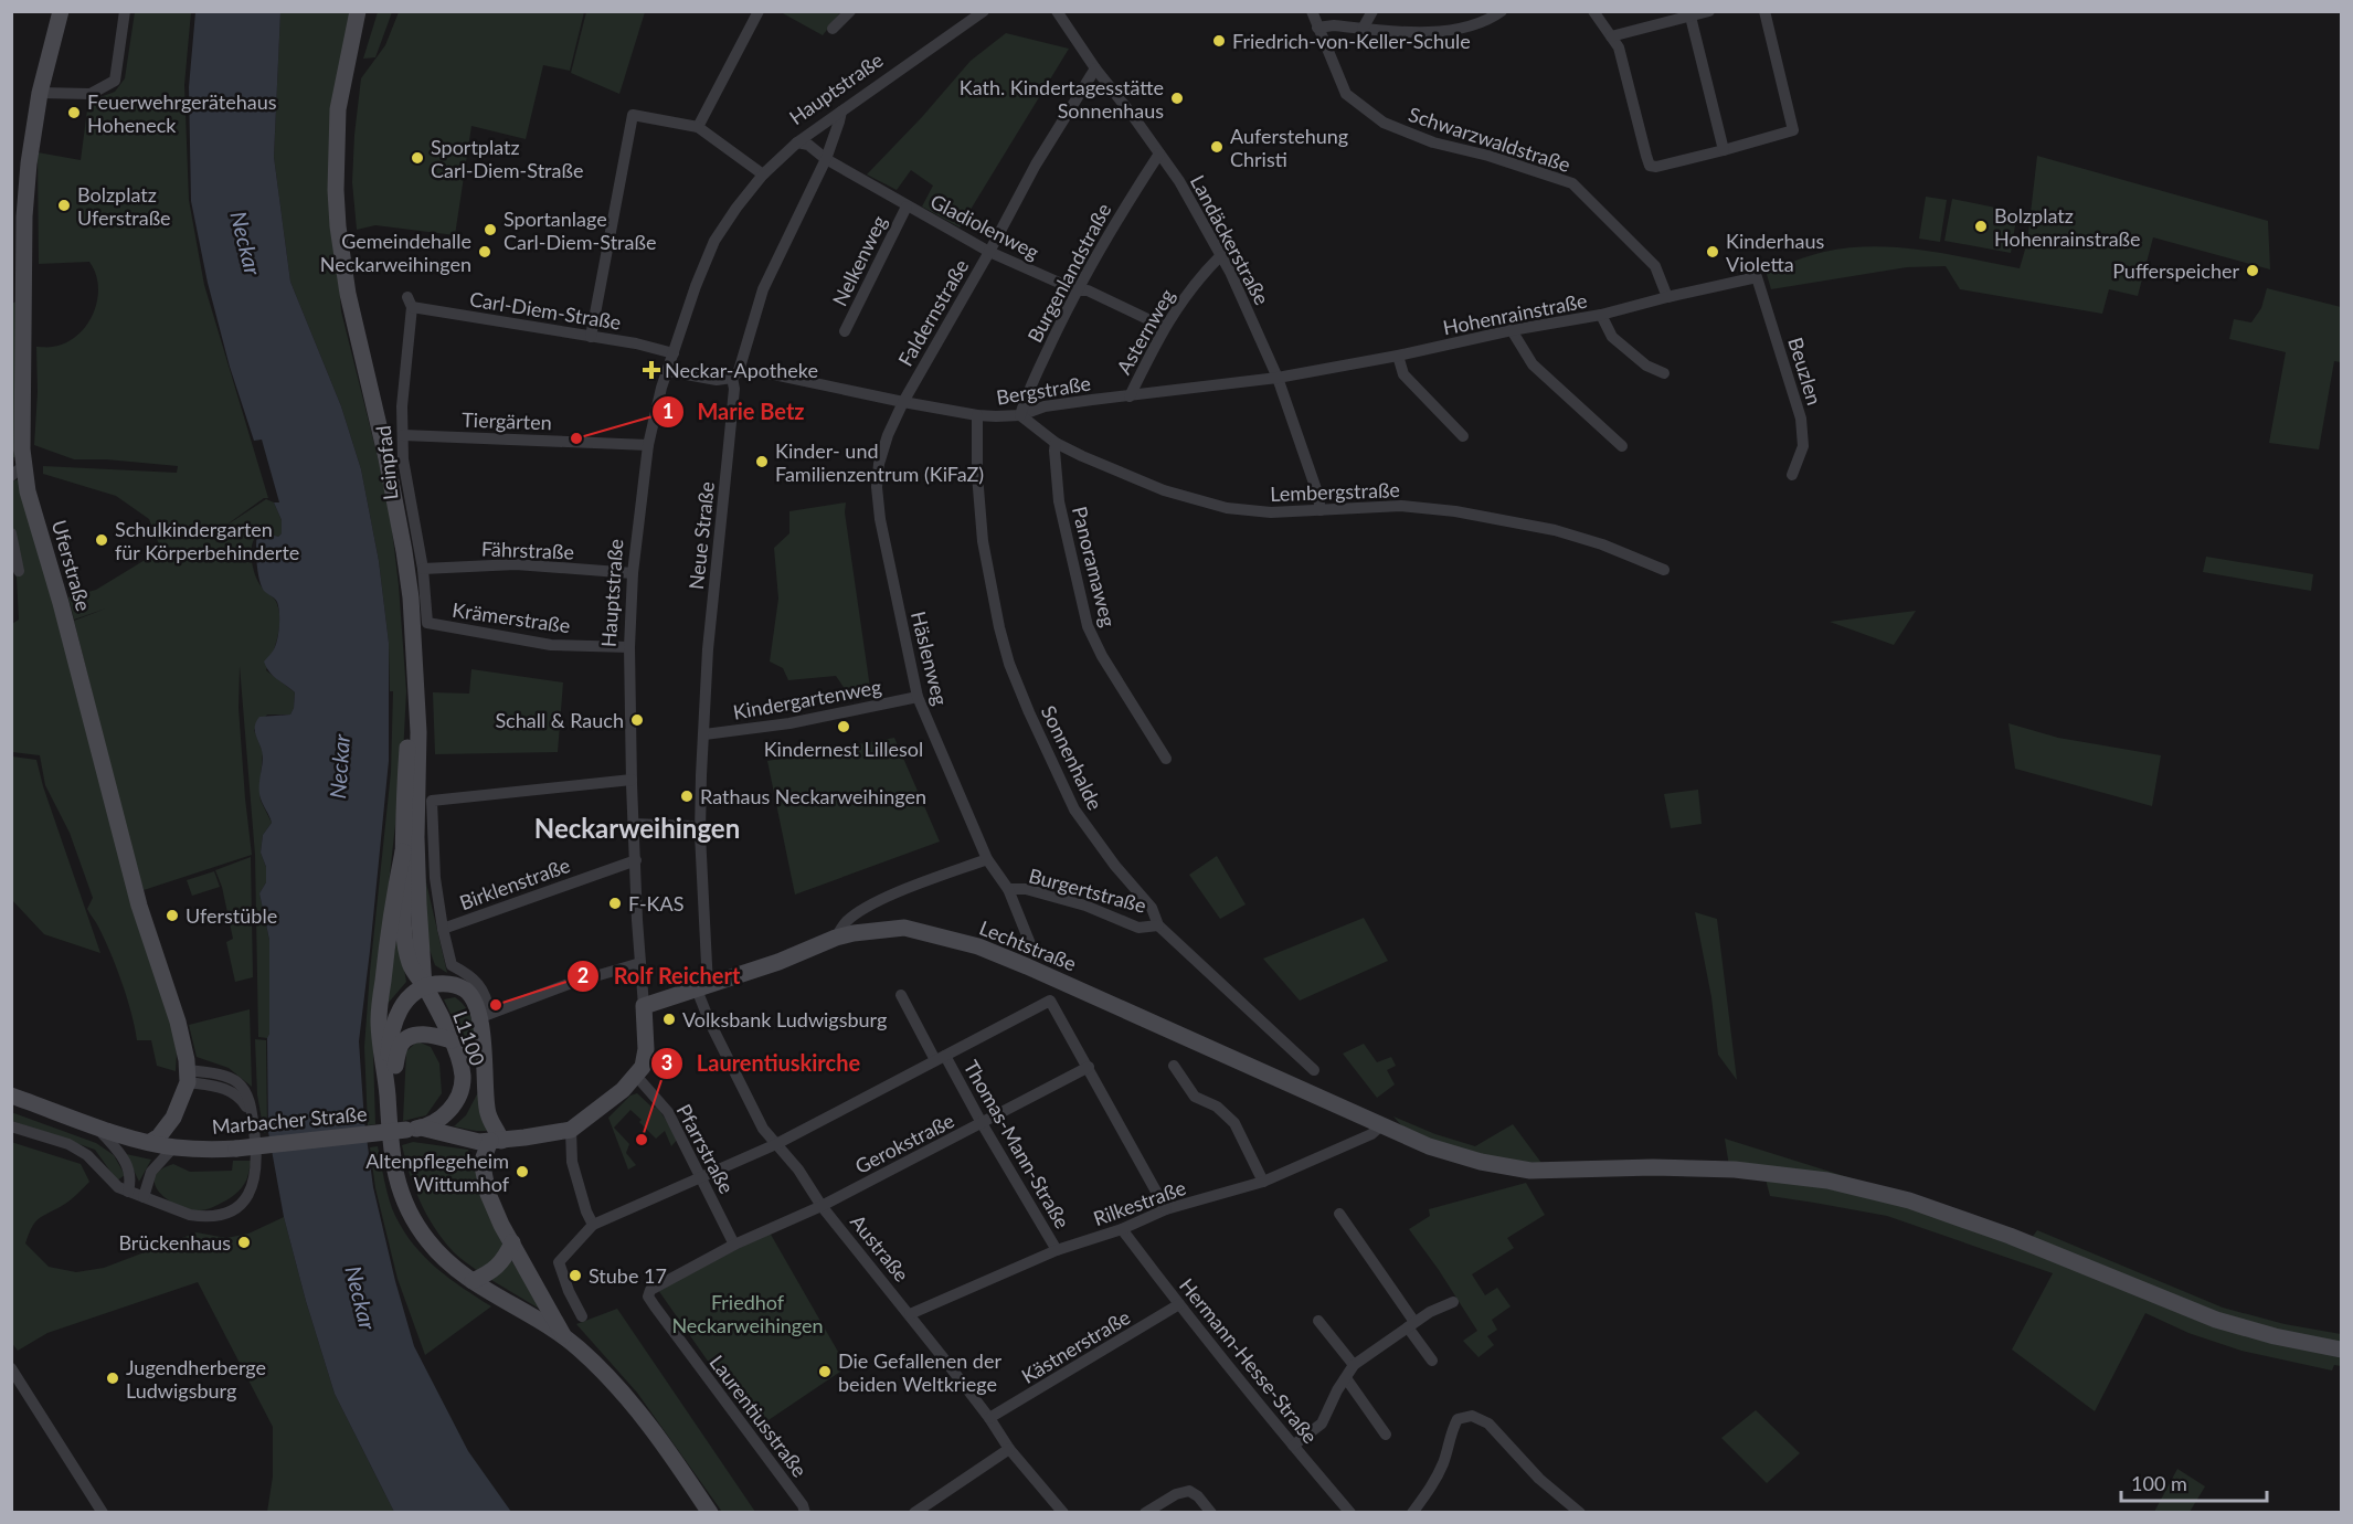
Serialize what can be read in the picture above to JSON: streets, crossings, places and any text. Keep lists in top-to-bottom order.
{
  "streets": {
    "street": [
      "Hauptstraße",
      "Schwarzwaldstraße",
      "Gladiolenweg",
      "Landäckerstraße",
      "Nelkenweg",
      "Burgenlandstraße",
      "Carl-Diem-Straße",
      "Faldernstraße",
      "Hohenrainstraße",
      "Asternweg",
      "Beuzlen",
      "Bergstraße",
      "Tiergärten",
      "Leinpfad",
      "Lembergstraße",
      "Neue Straße",
      "Fährstraße",
      "Uferstraße",
      "Panoramaweg",
      "Krämerstraße",
      "Häslenweg",
      "Kindergartenweg",
      "Sonnenhalde",
      "Birklenstraße",
      "Burgertstraße",
      "Lechtstraße",
      "L1100",
      "Marbacher Straße",
      "Gerokstraße",
      "Thomas-Mann-Straße",
      "Pfarrstraße",
      "Rilkestraße",
      "Austraße",
      "Kästnerstraße",
      "Hermann-Hesse-Straße",
      "Laurentiusstraße"
    ]
  },
  "crossings": [
    ["Hauptstraße", "Gladiolenweg"],
    ["Hauptstraße", "Carl-Diem-Straße"],
    ["Hauptstraße", "Bergstraße"],
    ["Hauptstraße", "Tiergärten"],
    ["Hauptstraße", "Neue Straße"],
    ["Hauptstraße", "Fährstraße"],
    ["Hauptstraße", "Krämerstraße"],
    ["Hauptstraße", "Birklenstraße"],
    ["Hauptstraße", "Lechtstraße"],
    ["Hauptstraße", "Pfarrstraße"],
    ["Schwarzwaldstraße", "Hohenrainstraße"],
    ["Gladiolenweg", "Nelkenweg"],
    ["Gladiolenweg", "Burgenlandstraße"],
    ["Gladiolenweg", "Faldernstraße"],
    ["Gladiolenweg", "Asternweg"],
    ["Gladiolenweg", "Neue Straße"],
    ["Landäckerstraße", "Burgenlandstraße"],
    ["Landäckerstraße", "Faldernstraße"],
    ["Landäckerstraße", "Hohenrainstraße"],
    ["Landäckerstraße", "Asternweg"],
    ["Landäckerstraße", "Bergstraße"],
    ["Landäckerstraße", "Lembergstraße"],
    ["Burgenlandstraße", "Bergstraße"],
    ["Burgenlandstraße", "Lembergstraße"],
    ["Carl-Diem-Straße", "Leinpfad"],
    ["Faldernstraße", "Bergstraße"],
    ["Faldernstraße", "Häslenweg"],
    ["Hohenrainstraße", "Beuzlen"],
    ["Hohenrainstraße", "Bergstraße"],
    ["Asternweg", "Bergstraße"],
    ["Bergstraße", "Lembergstraße"],
    ["Bergstraße", "Neue Straße"],
    ["Bergstraße", "Häslenweg"],
    ["Bergstraße", "Sonnenhalde"],
    ["Tiergärten", "Leinpfad"],
    ["Leinpfad", "Fährstraße"],
    ["Leinpfad", "Krämerstraße"],
    ["Lembergstraße", "Panoramaweg"],
    ["Neue Straße", "Kindergartenweg"],
    ["Neue Straße", "Lechtstraße"],
    ["Neue Straße", "Austraße"],
    ["Häslenweg", "Kindergartenweg"],
    ["Häslenweg", "Burgertstraße"],
    ["Sonnenhalde", "Burgertstraße"],
    ["Lechtstraße", "Rilkestraße"],
    ["Lechtstraße", "Austraße"],
    ["L1100", "Marbacher Straße"],
    ["Gerokstraße", "Thomas-Mann-Straße"],
    ["Gerokstraße", "Pfarrstraße"],
    ["Gerokstraße", "Austraße"],
    ["Gerokstraße", "Laurentiusstraße"],
    ["Thomas-Mann-Straße", "Rilkestraße"],
    ["Pfarrstraße", "Laurentiusstraße"],
    ["Rilkestraße", "Austraße"],
    ["Rilkestraße", "Hermann-Hesse-Straße"],
    ["Austraße", "Kästnerstraße"],
    ["Kästnerstraße", "Hermann-Hesse-Straße"]
  ],
  "districts": ["Neckarweihingen"],
  "water": ["Neckar"],
  "parks": ["Friedhof Neckarweihingen"],
  "places": {
    "other": [
      "Friedrich-von-Keller-Schule",
      "Kath. Kindertagesstätte Sonnenhaus",
      "Feuerwehrgerätehaus Hoheneck",
      "Auferstehung Christi",
      "Sportplatz Carl-Diem-Straße",
      "Bolzplatz Uferstraße",
      "Bolzplatz Hohenrainstraße",
      "Sportanlage Carl-Diem-Straße",
      "Gemeindehalle Neckarweihingen",
      "Kinderhaus Violetta",
      "Pufferspeicher",
      "Marie Betz",
      "Kinder- und Familienzentrum (KiFaZ)",
      "Schulkindergarten für Körperbehinderte",
      "Schall & Rauch",
      "Kindernest Lillesol",
      "Rathaus Neckarweihingen",
      "F-KAS",
      "Uferstüble",
      "Rolf Reichert",
      "Volksbank Ludwigsburg",
      "Laurentiuskirche",
      "Altenpflegeheim Wittumhof",
      "Brückenhaus",
      "Stube 17",
      "Die Gefallenen der beiden Weltkriege",
      "Jugendherberge Ludwigsburg"
    ],
    "health": ["Neckar-Apotheke"]
  },
  "scale_bar": "100 m"
}
